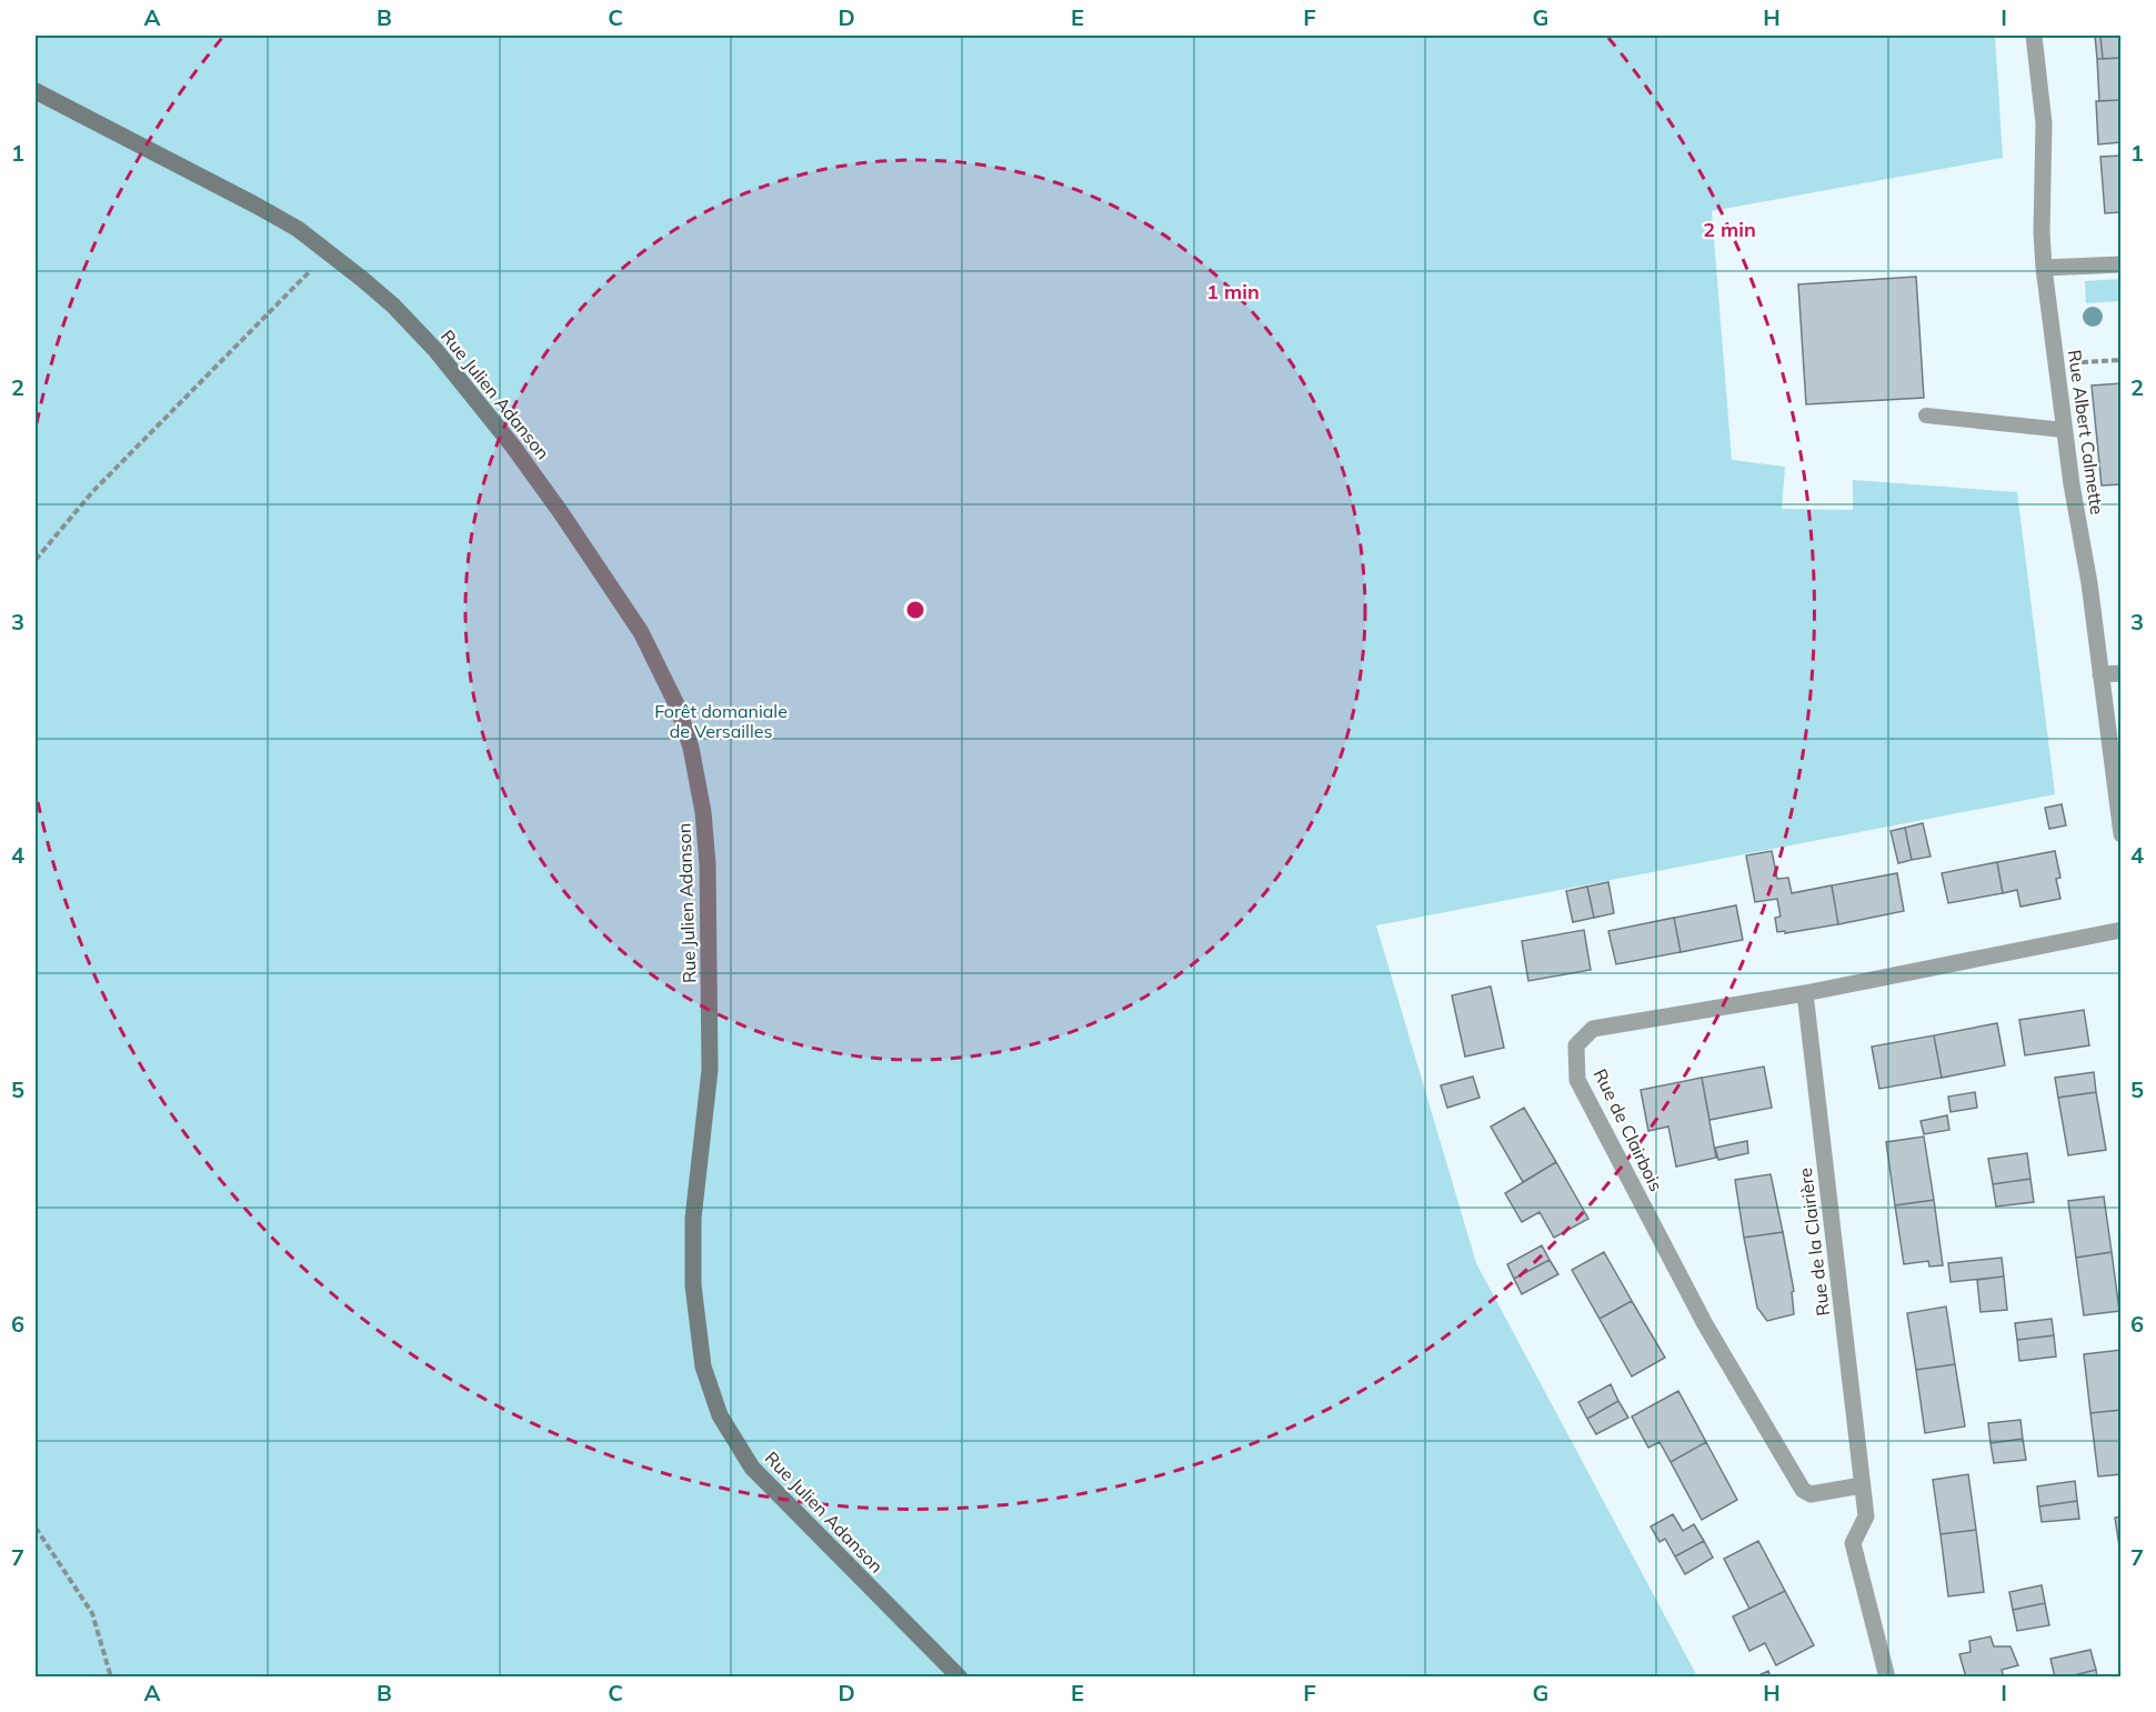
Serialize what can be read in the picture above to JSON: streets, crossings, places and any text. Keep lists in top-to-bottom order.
{
  "streets": {
    "main road": ["Rue Julien Adanson"],
    "street": ["Rue Albert Calmette", "Rue de Clairbois", "Rue de la Clairière"]
  },
  "crossings": [
    ["Rue de Clairbois", "Rue de la Clairière"]
  ],
  "parks": ["Forêt domaniale de Versailles"],
  "grid": {
    "columns": [
      "A",
      "B",
      "C",
      "D",
      "E",
      "F",
      "G",
      "H",
      "I"
    ],
    "rows": [
      "1",
      "2",
      "3",
      "4",
      "5",
      "6",
      "7"
    ]
  },
  "rings": ["2 min", "1 min"]
}
